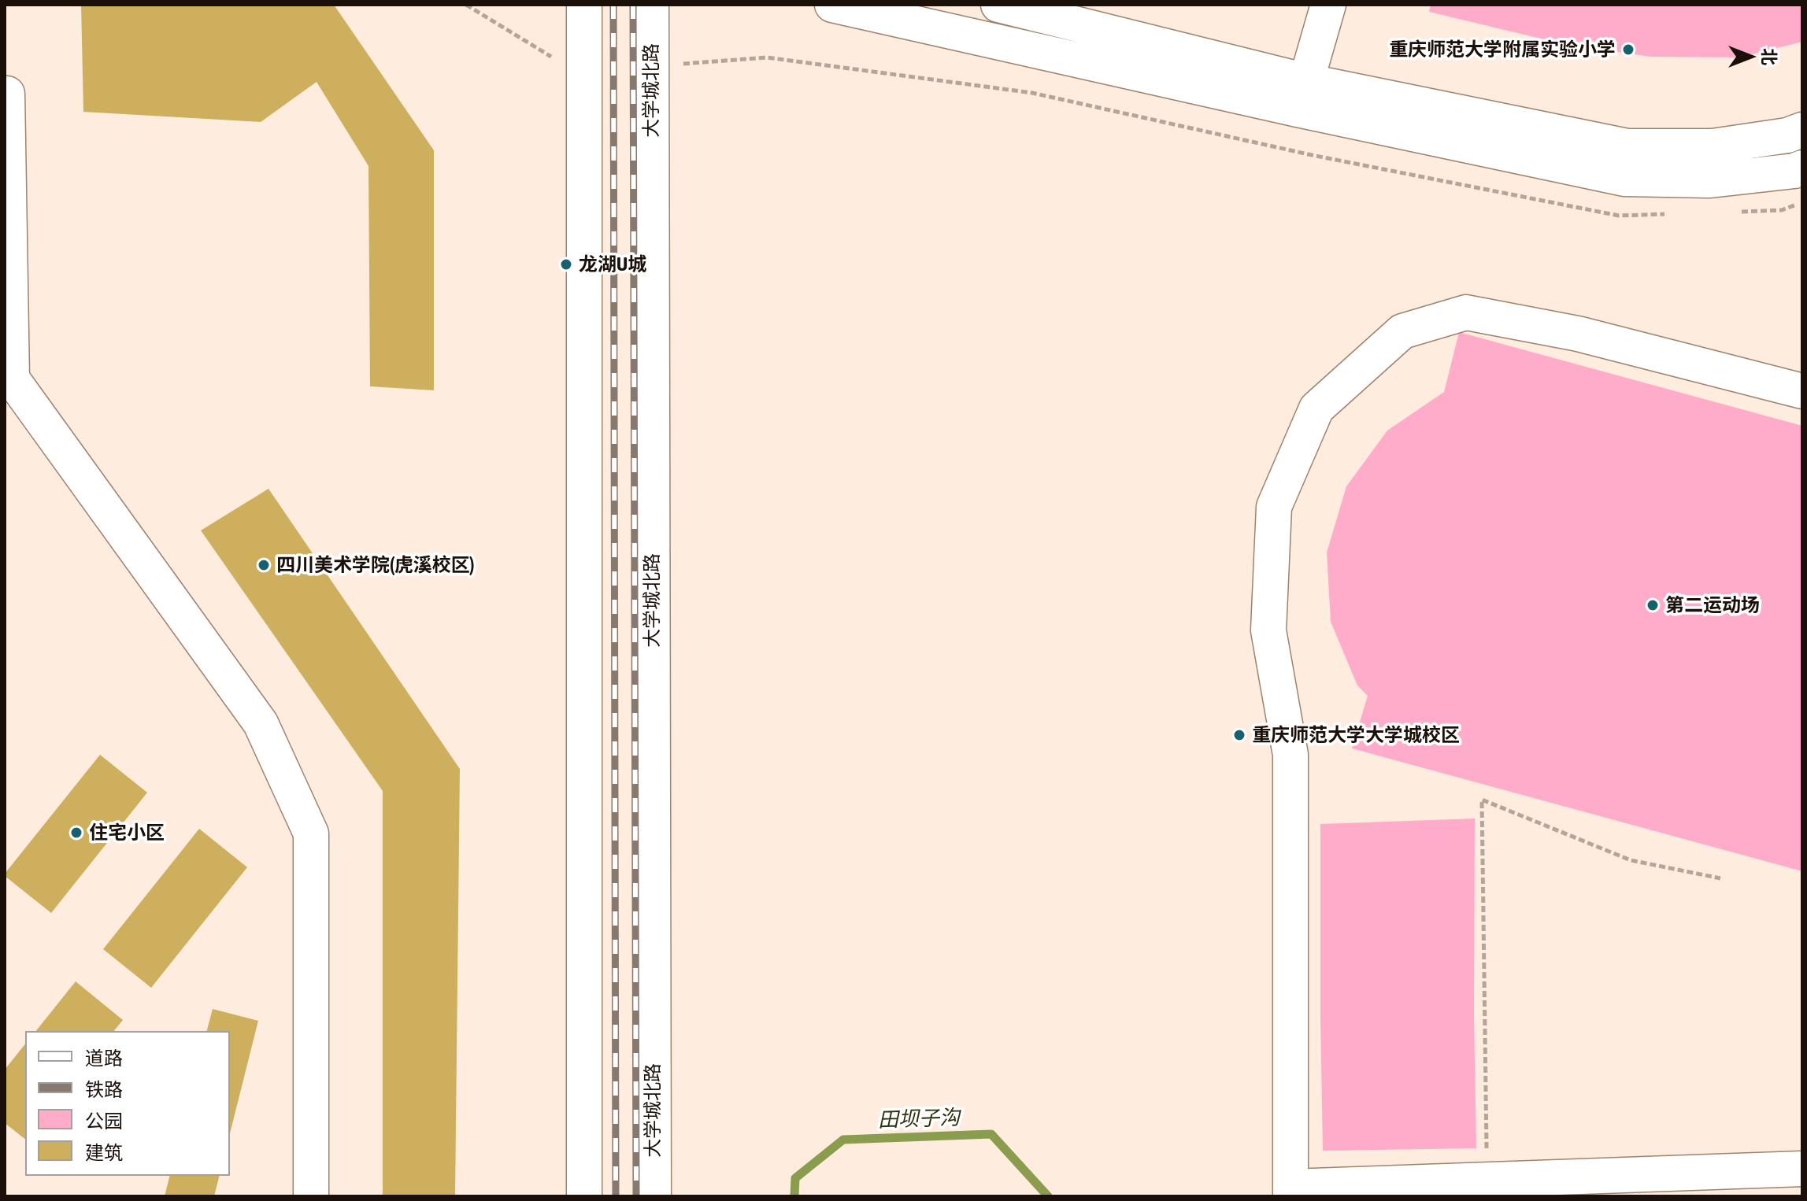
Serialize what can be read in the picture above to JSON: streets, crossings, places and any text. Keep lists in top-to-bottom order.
{
  "streets": {
    "main road": ["大学城北路"]
  },
  "water": ["田坝子沟"],
  "places": [
    "重庆师范大学附属实验小学",
    "龙湖U城",
    "四川美术学院(虎溪校区)",
    "第二运动场",
    "重庆师范大学大学城校区",
    "住宅小区"
  ],
  "legend": [
    "道路",
    "铁路",
    "公园",
    "建筑"
  ],
  "north": "right"
}
